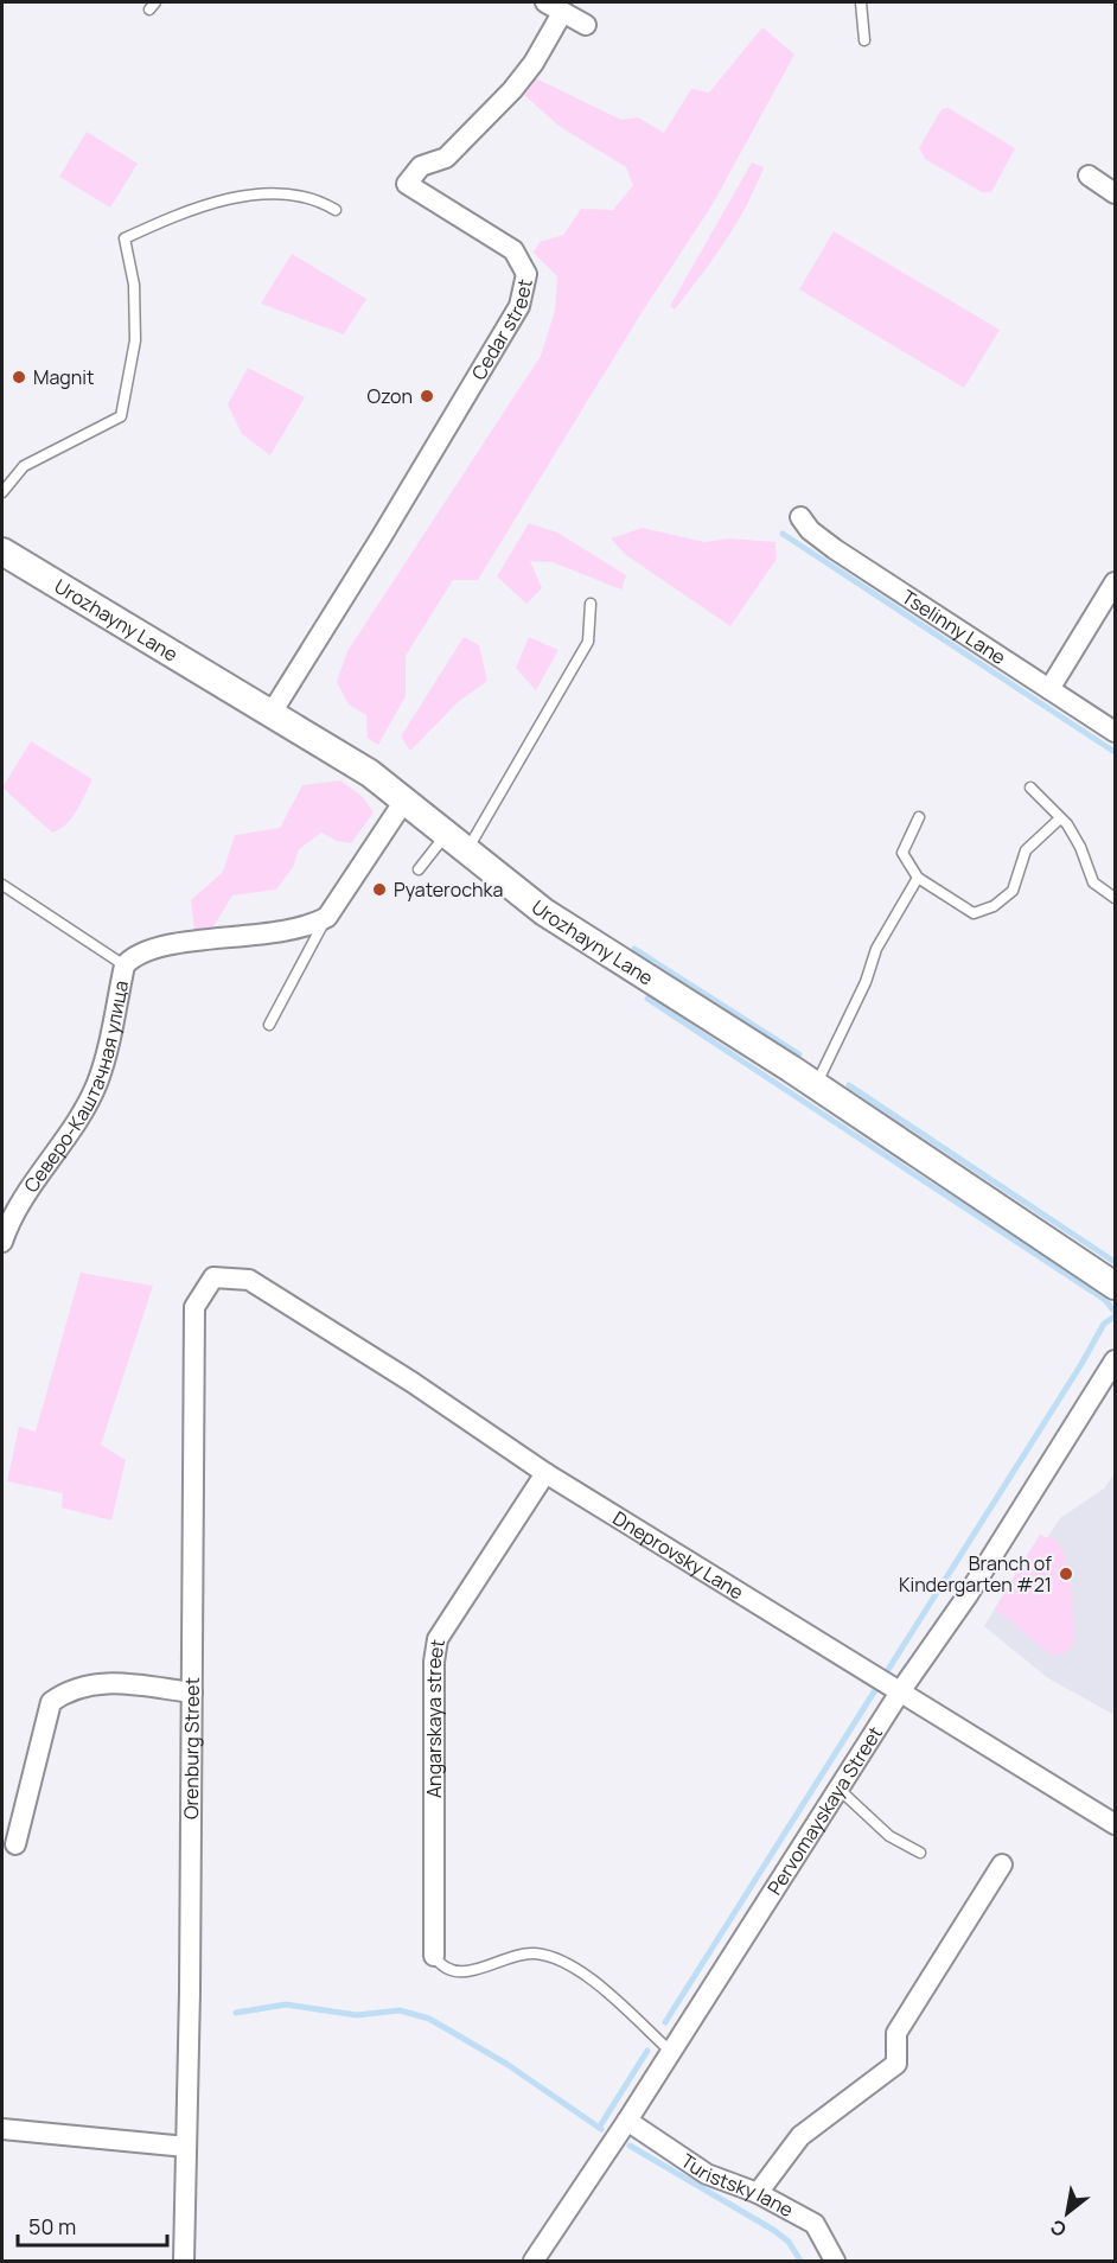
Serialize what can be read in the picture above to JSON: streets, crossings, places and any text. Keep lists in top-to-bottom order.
{
  "streets": {
    "street": [
      "Cedar street",
      "Urozhayny Lane",
      "Tselinny Lane",
      "Северо-Каштачная улица",
      "Dneprovsky Lane",
      "Angarskaya street",
      "Orenburg Street",
      "Pervomayskaya Street",
      "Turistsky lane"
    ]
  },
  "crossings": [
    ["Cedar street", "Urozhayny Lane"],
    ["Dneprovsky Lane", "Angarskaya street"],
    ["Dneprovsky Lane", "Orenburg Street"],
    ["Dneprovsky Lane", "Pervomayskaya Street"],
    ["Pervomayskaya Street", "Turistsky lane"]
  ],
  "places": [
    "Magnit",
    "Ozon",
    "Pyaterochka",
    "Branch of Kindergarten #21"
  ],
  "scale_bar": "50 m",
  "north": "bottom left"
}
